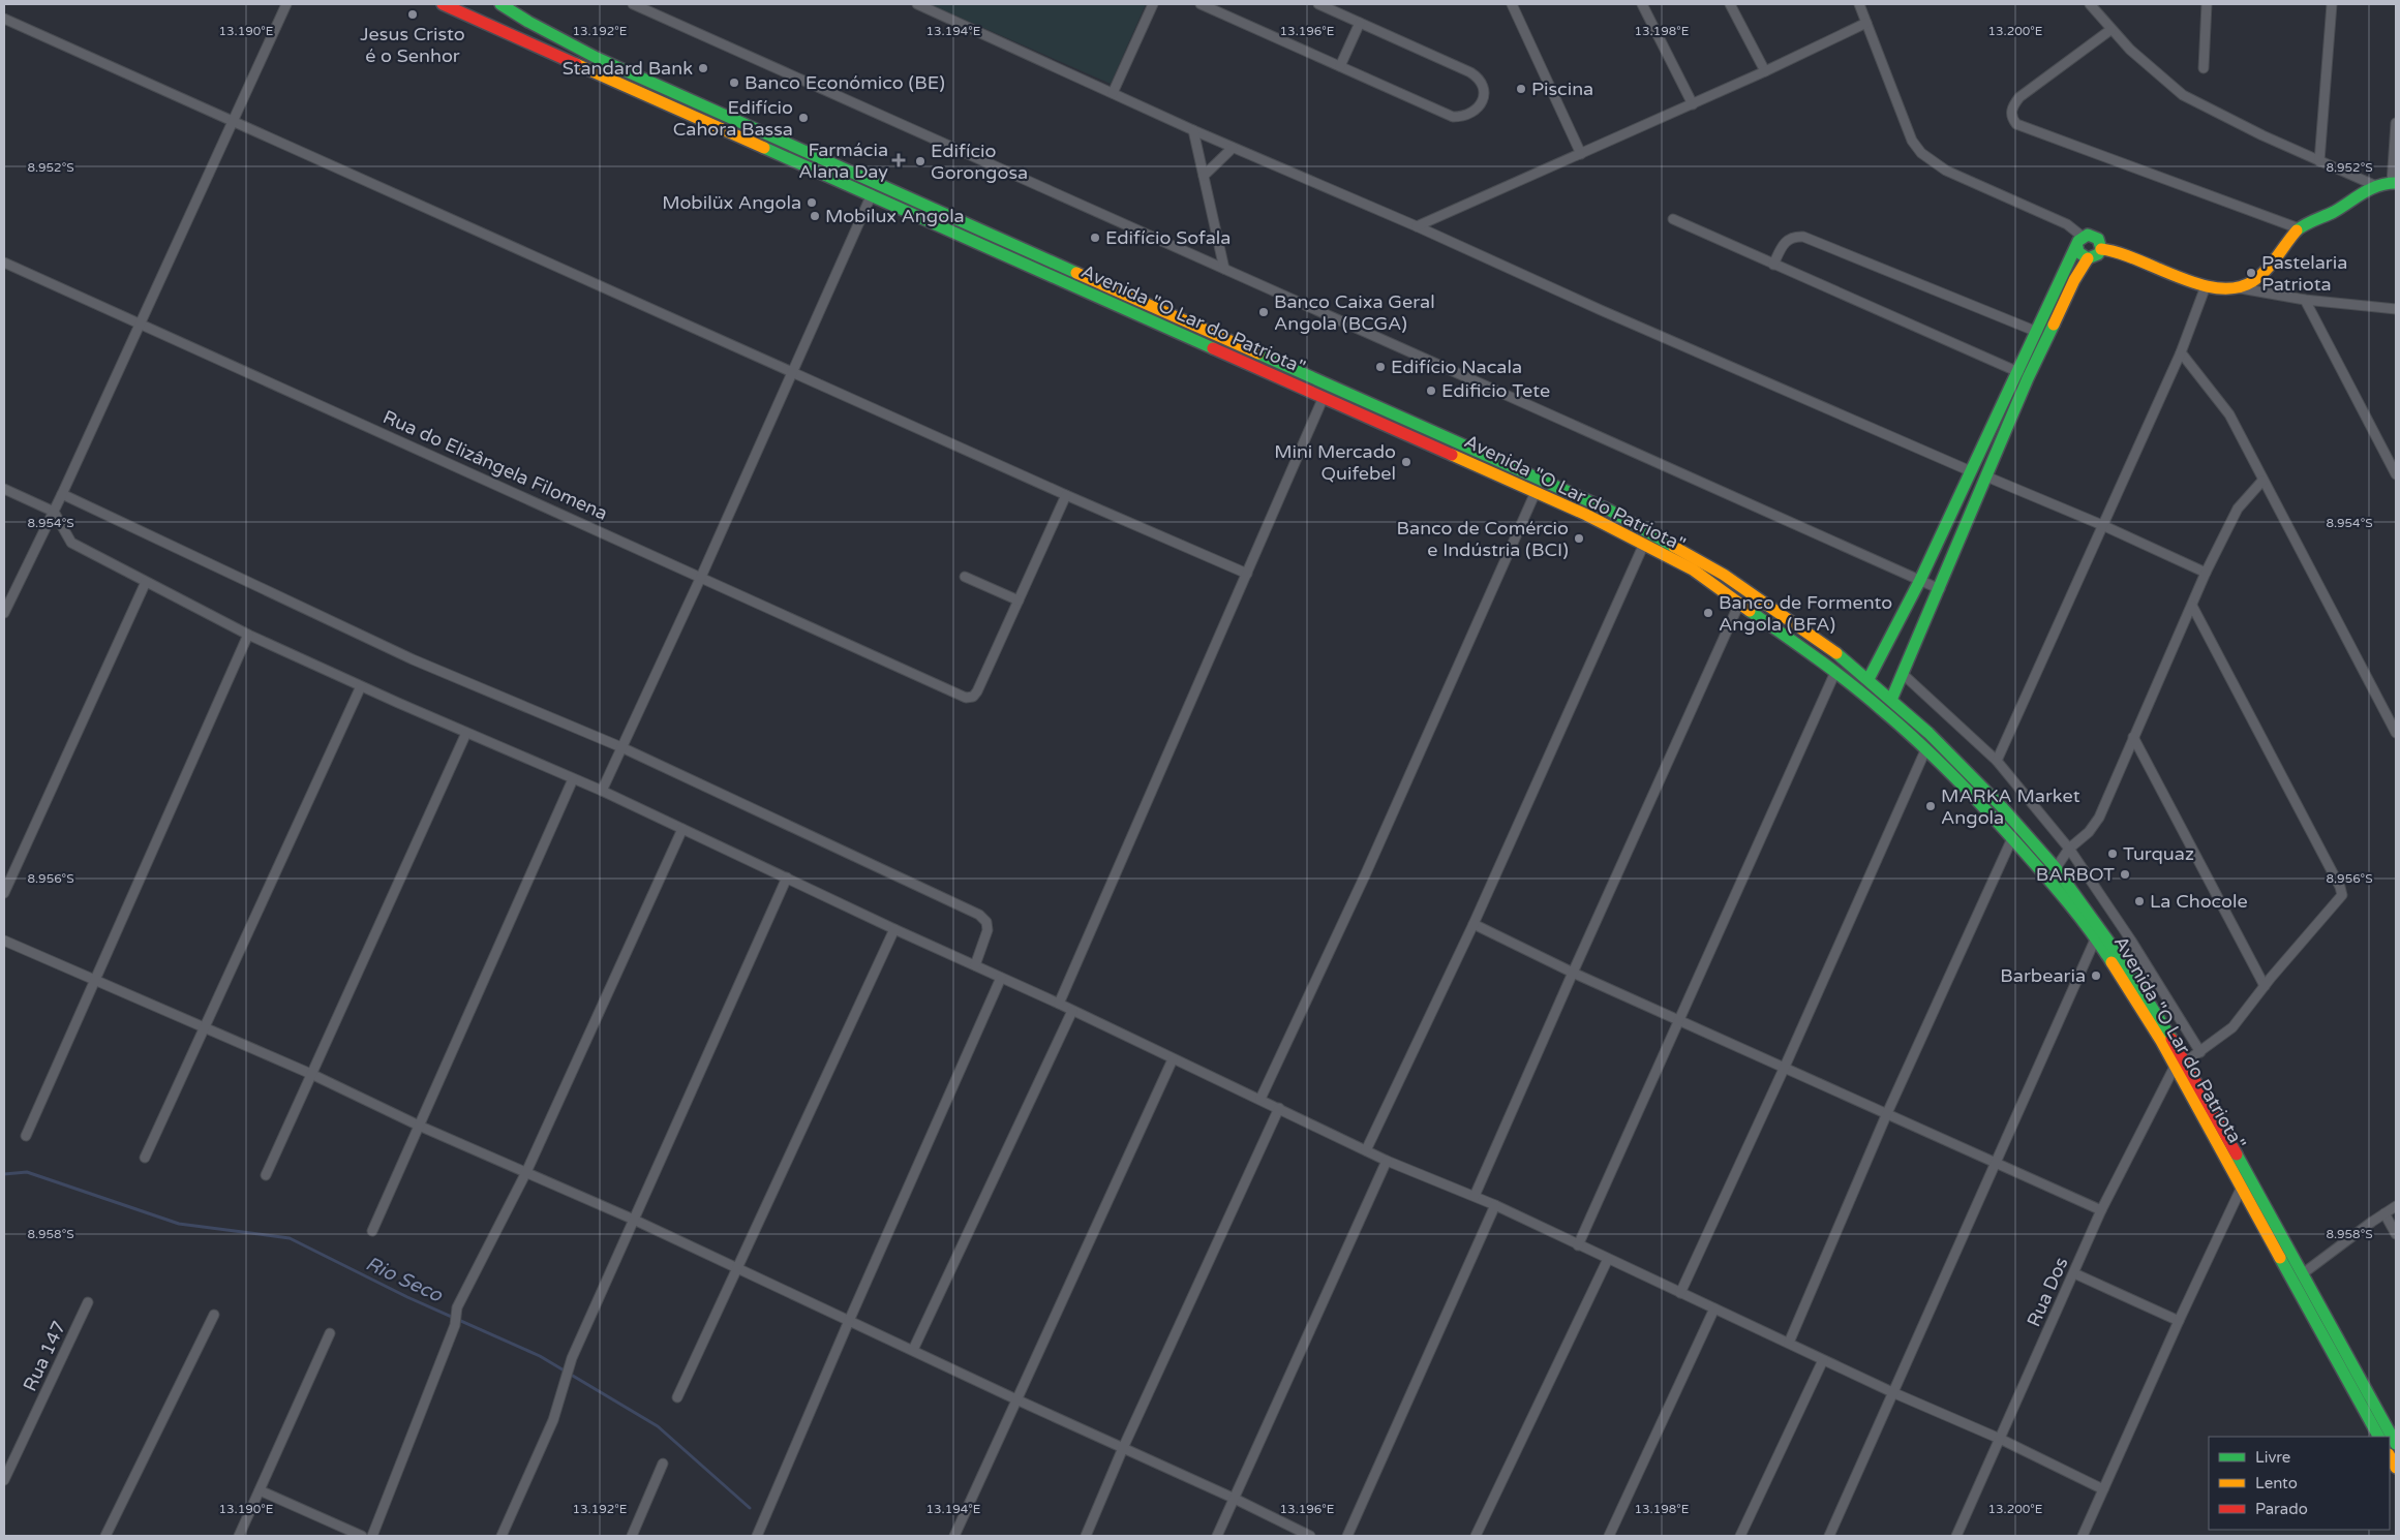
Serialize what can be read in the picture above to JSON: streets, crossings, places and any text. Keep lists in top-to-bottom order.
{
  "streets": {
    "main road": ["Avenida \"O Lar do Patriota\""],
    "street": ["Rua do Elizângela Filomena", "Rua Dos", "Rua 147"]
  },
  "crossings": [
    ["Avenida \"O Lar do Patriota\"", "Rua Dos"]
  ],
  "water": ["Rio Seco"],
  "places": {
    "other": [
      "Jesus Cristo é o Senhor",
      "Standard Bank",
      "Banco Económico (BE)",
      "Piscina",
      "Edifício Cahora Bassa",
      "Edifício Gorongosa",
      "Mobilüx Angola",
      "Mobilux Angola",
      "Edifício Sofala",
      "Pastelaria Patriota",
      "Banco Caixa Geral Angola (BCGA)",
      "Edifício Nacala",
      "Edificio Tete",
      "Mini Mercado Quifebel",
      "Banco de Comércio e Indústria (BCI)",
      "Banco de Formento Angola (BFA)",
      "MARKA Market Angola",
      "Turquaz",
      "BARBOT",
      "La Chocole",
      "Barbearia"
    ],
    "health": ["Farmácia Alana Day"]
  },
  "legend": ["Livre", "Lento", "Parado"],
  "coordinates": [
    "13.190°E",
    "13.192°E",
    "13.194°E",
    "13.196°E",
    "13.198°E",
    "13.200°E",
    "8.952°S",
    "8.954°S",
    "8.956°S",
    "8.958°S"
  ]
}
